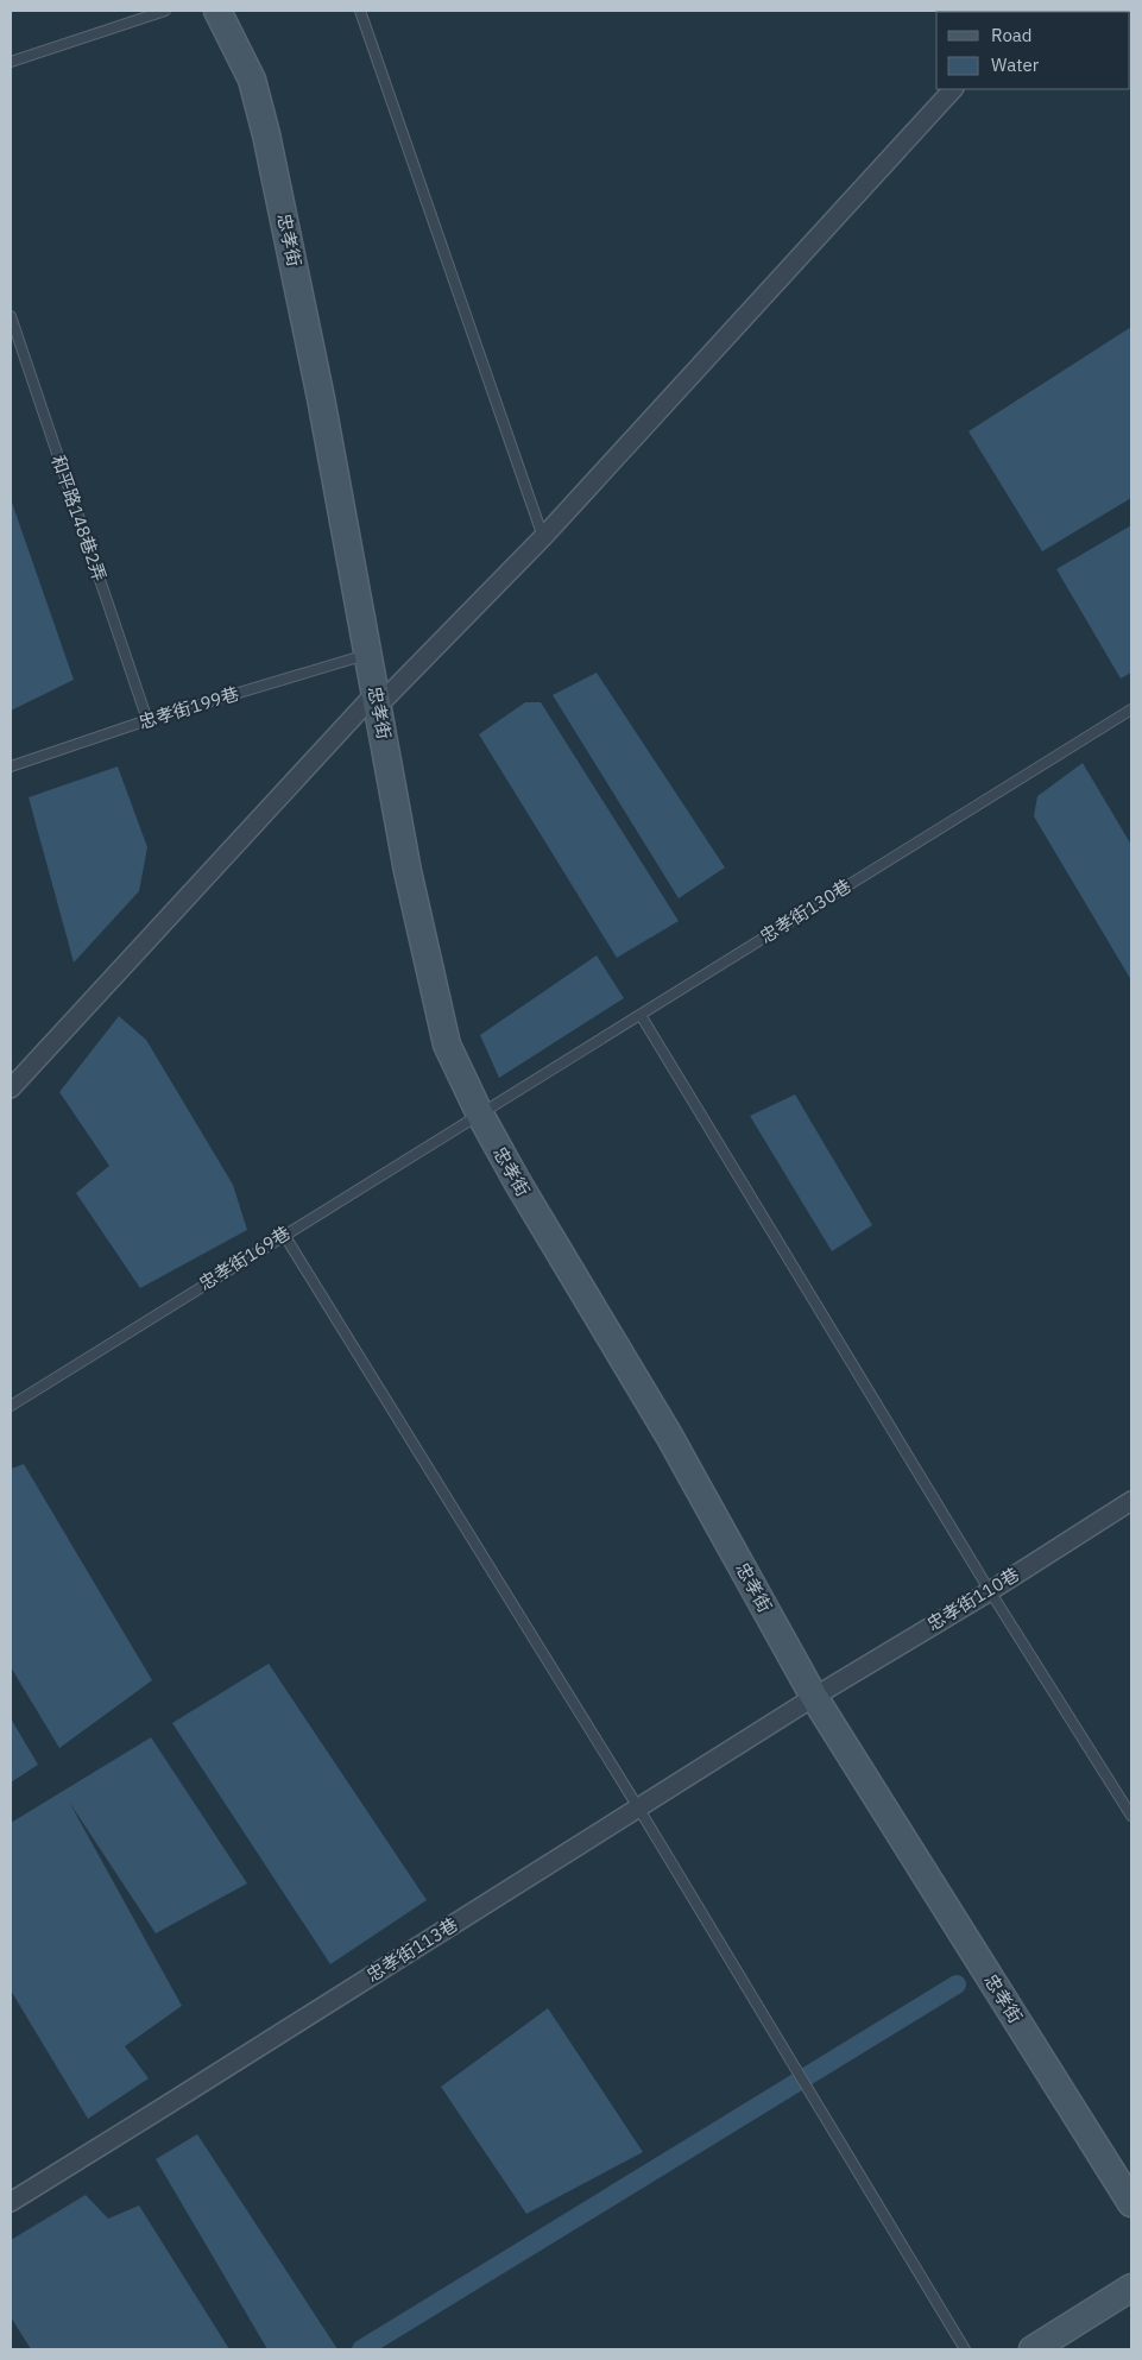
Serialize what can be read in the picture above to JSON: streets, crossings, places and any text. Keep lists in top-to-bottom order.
{
  "streets": {
    "street": ["忠孝街", "忠孝街110巷", "忠孝街113巷"],
    "lane": [
      "和平路148巷2弄",
      "忠孝街199巷",
      "忠孝街130巷",
      "忠孝街169巷"
    ]
  },
  "crossings": [
    ["忠孝街", "忠孝街199巷"],
    ["忠孝街", "忠孝街130巷"],
    ["忠孝街", "忠孝街169巷"],
    ["忠孝街", "忠孝街110巷"],
    ["忠孝街", "忠孝街113巷"],
    ["和平路148巷2弄", "忠孝街199巷"],
    ["忠孝街130巷", "忠孝街169巷"],
    ["忠孝街110巷", "忠孝街113巷"]
  ],
  "legend": ["Road", "Water"]
}
